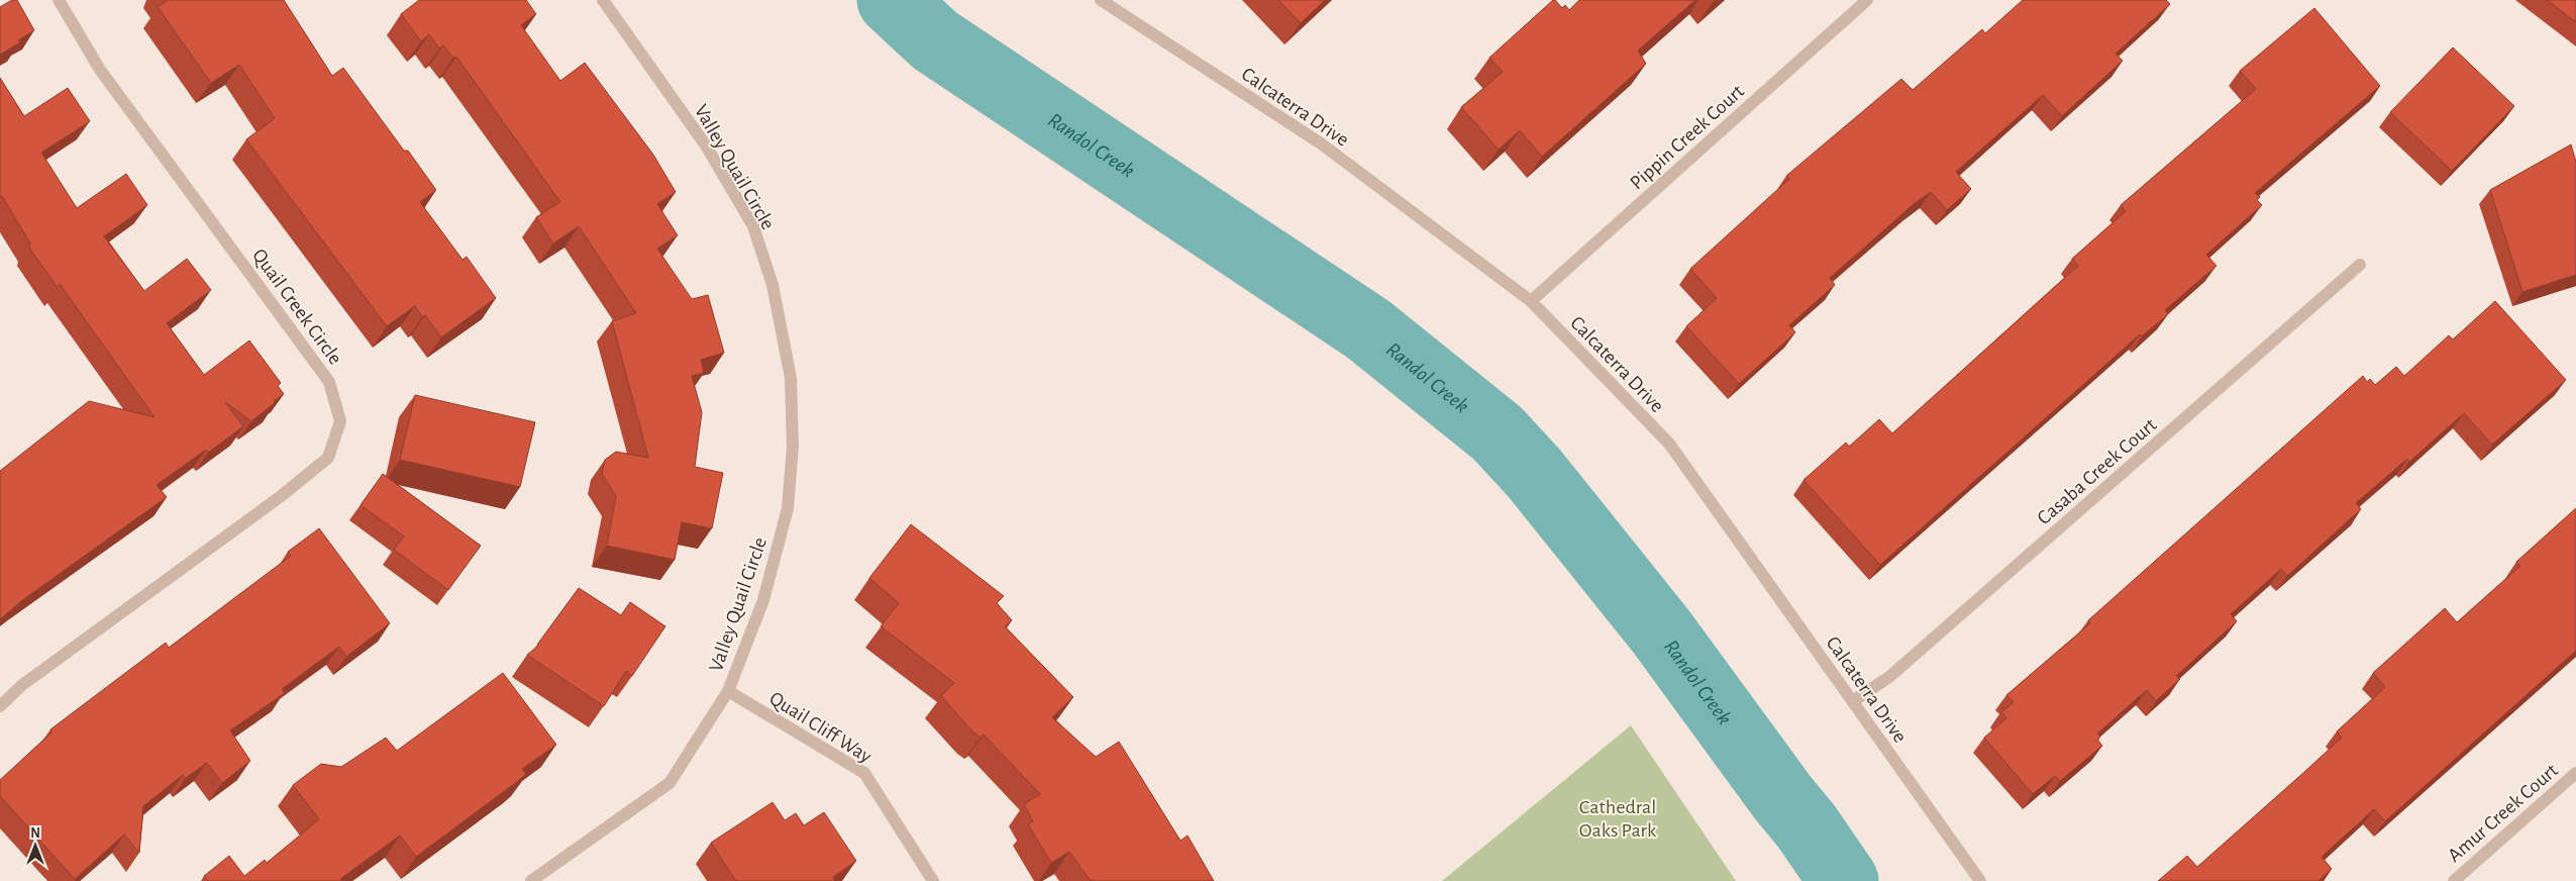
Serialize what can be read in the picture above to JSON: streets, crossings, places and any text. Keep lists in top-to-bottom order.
{
  "streets": {
    "street": [
      "Calcaterra Drive",
      "Pippin Creek Court",
      "Valley Quail Circle",
      "Quail Creek Circle",
      "Casaba Creek Court",
      "Quail Cliff Way",
      "Amur Creek Court"
    ]
  },
  "crossings": [
    ["Calcaterra Drive", "Pippin Creek Court"],
    ["Calcaterra Drive", "Casaba Creek Court"],
    ["Valley Quail Circle", "Quail Cliff Way"]
  ],
  "water": ["Randol Creek"],
  "parks": ["Cathedral Oaks Park"],
  "north": "top"
}
